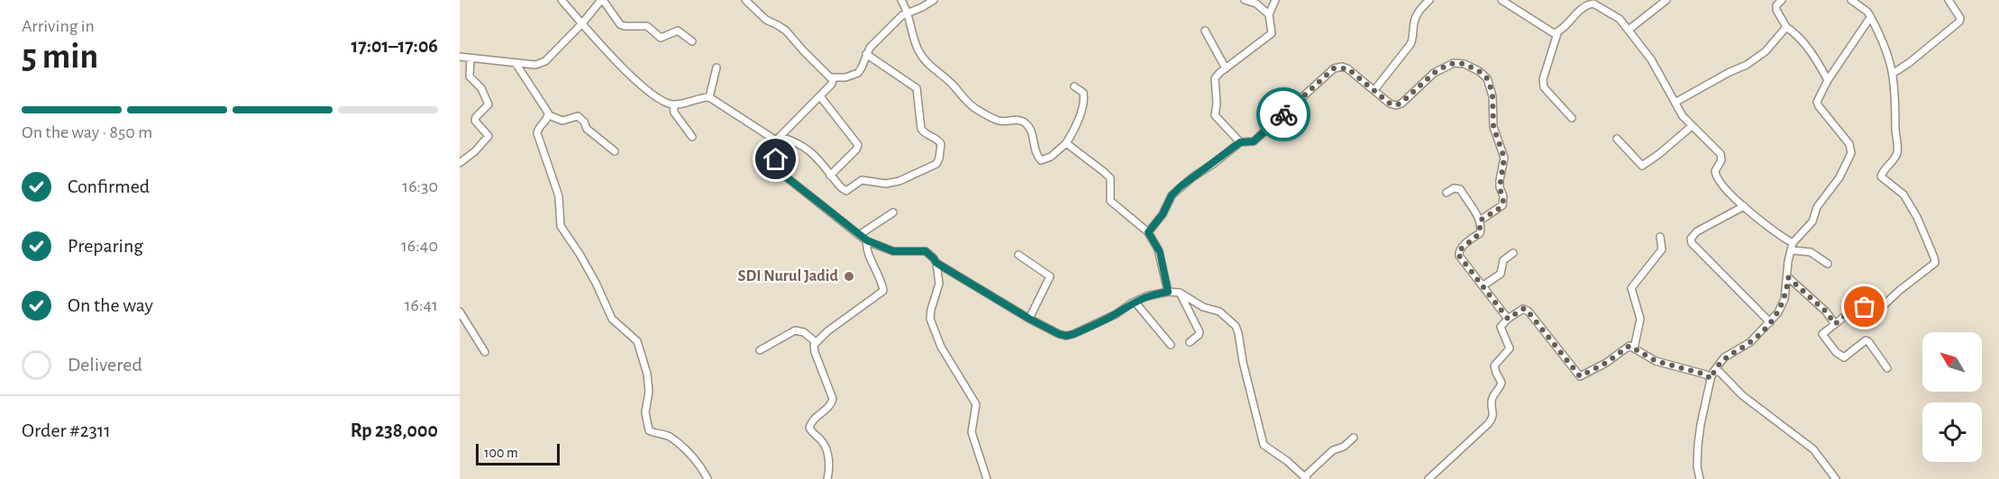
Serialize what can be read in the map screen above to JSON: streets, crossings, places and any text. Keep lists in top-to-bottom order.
{
  "places": ["SDI Nurul Jadid"],
  "scale_bar": "100 m",
  "north": "top left",
  "page": {
    "heading": ["5 min", "Arriving in", "17:01–17:06"],
    "panel": ["Order #2311", "Rp 238,000"],
    "bar": "On the way · 850 m",
    "list": [
      ["Confirmed", "16:30"],
      ["Preparing", "16:40"],
      ["On the way", "16:41"],
      "Delivered"
    ],
    "scale": "100 m"
  }
}
